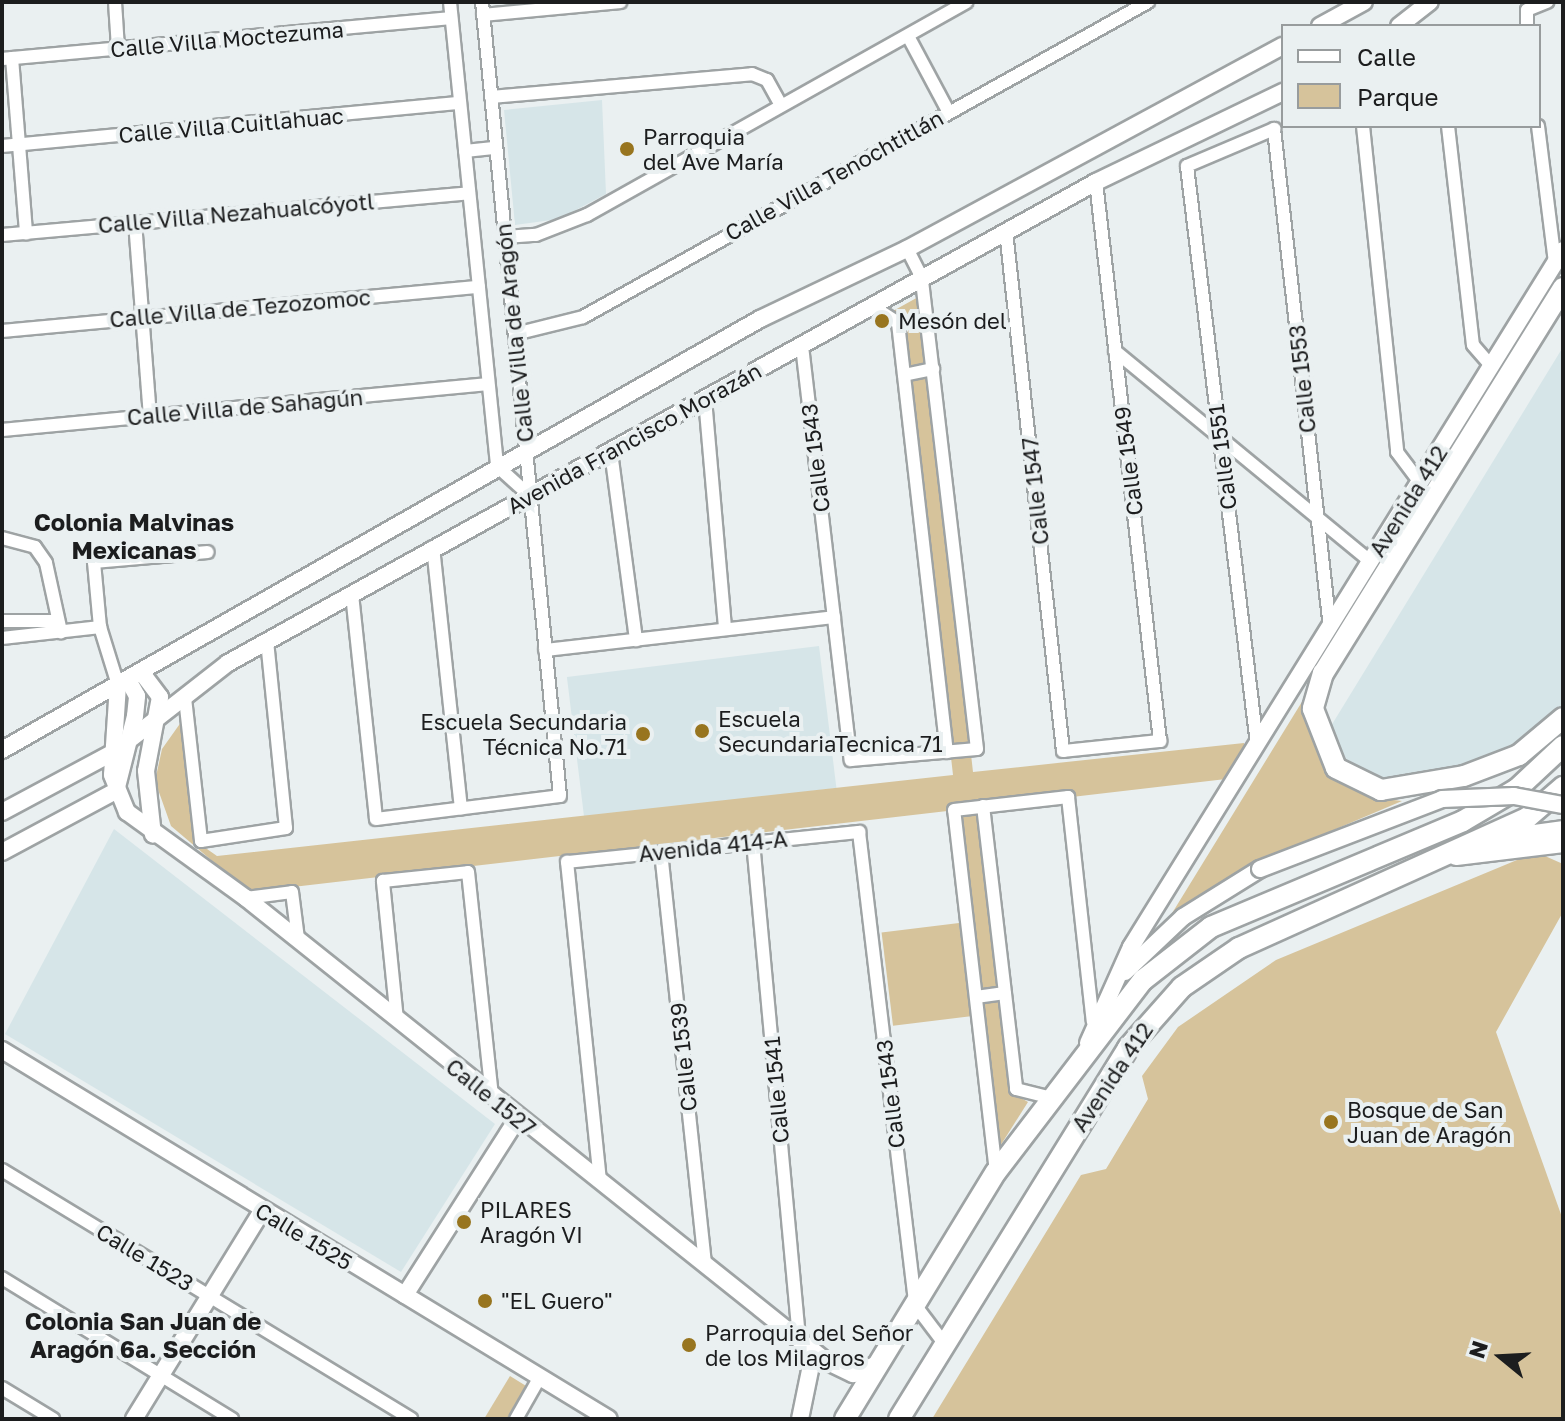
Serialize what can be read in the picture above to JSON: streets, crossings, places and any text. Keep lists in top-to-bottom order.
{
  "streets": {
    "main road": ["Avenida 412"],
    "street": [
      "Calle Villa Moctezuma",
      "Calle Villa Cuitlahuac",
      "Calle Villa Tenochtitlán",
      "Calle Villa Nezahualcóyotl",
      "Calle Villa de Tezozomoc",
      "Calle Villa de Aragón",
      "Calle 1553",
      "Calle Villa de Sahagún",
      "Avenida Francisco Morazán",
      "Calle 1551",
      "Calle 1543",
      "Calle 1549",
      "Calle 1547",
      "Avenida 414-A",
      "Calle 1539",
      "Calle 1541",
      "Calle 1527",
      "Calle 1525",
      "Calle 1523"
    ]
  },
  "crossings": [
    ["Calle Villa Moctezuma", "Calle Villa de Aragón"],
    ["Calle Villa Cuitlahuac", "Calle Villa de Aragón"],
    ["Calle Villa Tenochtitlán", "Calle Villa de Aragón"],
    ["Calle Villa Nezahualcóyotl", "Calle Villa de Aragón"],
    ["Calle Villa de Tezozomoc", "Calle Villa de Aragón"],
    ["Calle Villa de Aragón", "Calle Villa de Sahagún"],
    ["Calle Villa de Aragón", "Avenida Francisco Morazán"],
    ["Calle 1553", "Calle 1551"],
    ["Calle 1553", "Avenida 412"],
    ["Avenida Francisco Morazán", "Calle 1543"],
    ["Avenida Francisco Morazán", "Calle 1549"],
    ["Avenida Francisco Morazán", "Calle 1547"],
    ["Calle 1551", "Avenida 412"],
    ["Calle 1543", "Avenida 412"],
    ["Calle 1543", "Avenida 414-A"],
    ["Calle 1549", "Calle 1547"],
    ["Avenida 412", "Calle 1527"],
    ["Avenida 414-A", "Calle 1539"],
    ["Avenida 414-A", "Calle 1541"],
    ["Avenida 414-A", "Calle 1527"],
    ["Calle 1539", "Calle 1527"],
    ["Calle 1541", "Calle 1527"]
  ],
  "districts": ["Colonia Malvinas Mexicanas", "Colonia San Juan de Aragón 6a. Sección"],
  "places": [
    "Parroquia del Ave María",
    "Mesón del",
    "Escuela SecundariaTecnica 71",
    "Escuela Secundaria Técnica No.71",
    "Bosque de San Juan de Aragón",
    "PILARES Aragón VI",
    "\"EL Guero\"",
    "Parroquia del Señor de los Milagros"
  ],
  "legend": ["Calle", "Parque"],
  "north": "left"
}
